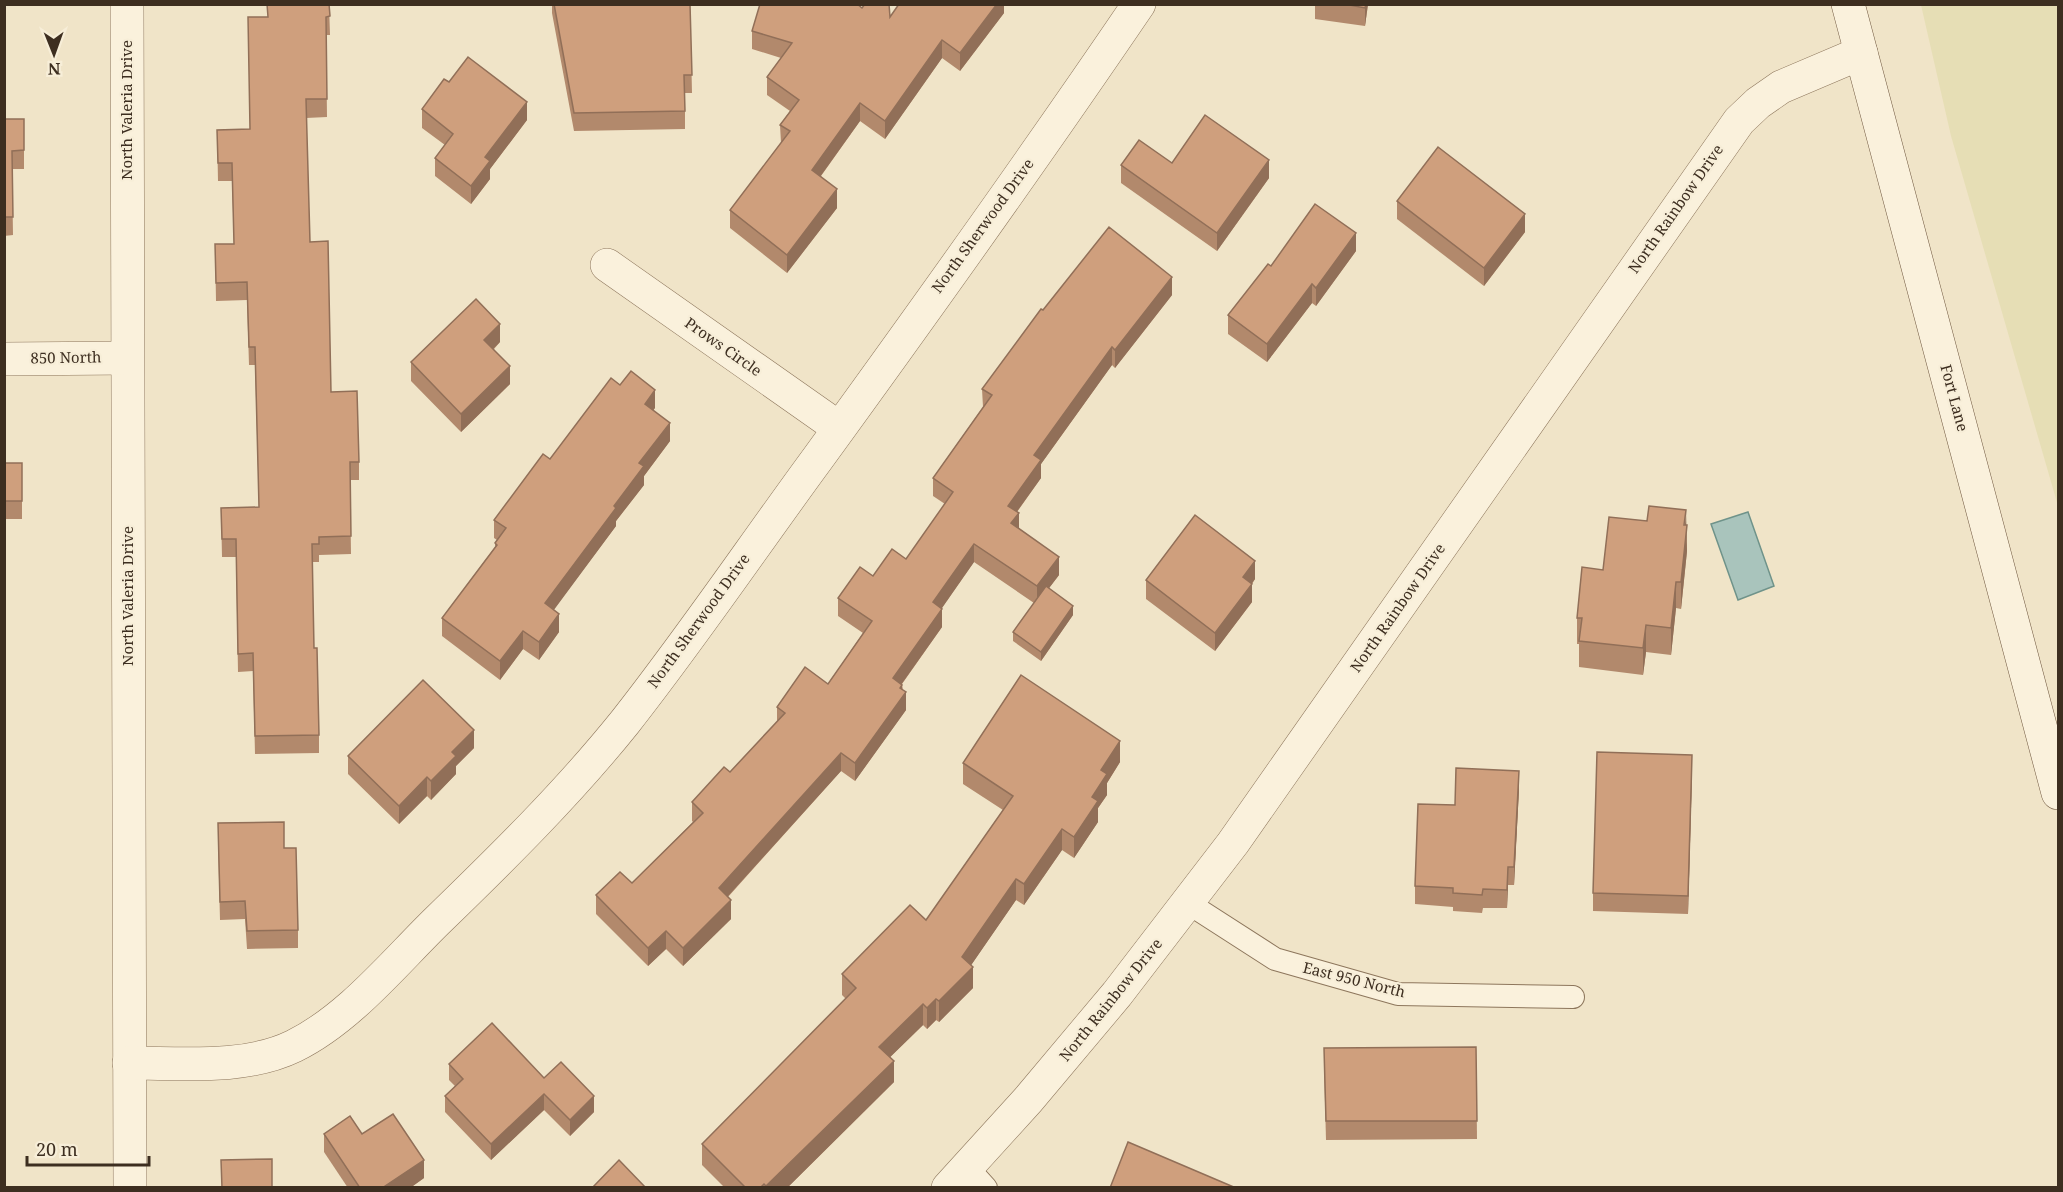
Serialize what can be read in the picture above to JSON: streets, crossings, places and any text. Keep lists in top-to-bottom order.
{
  "streets": {
    "street": [
      "North Valeria Drive",
      "North Rainbow Drive",
      "North Sherwood Drive",
      "Prows Circle",
      "850 North",
      "Fort Lane"
    ],
    "lane": ["East 950 North"]
  },
  "crossings": [
    ["North Valeria Drive", "North Sherwood Drive"],
    ["North Valeria Drive", "850 North"],
    ["North Rainbow Drive", "Fort Lane"],
    ["North Rainbow Drive", "East 950 North"],
    ["North Sherwood Drive", "Prows Circle"]
  ],
  "scale_bar": "20 m",
  "north": "bottom"
}
